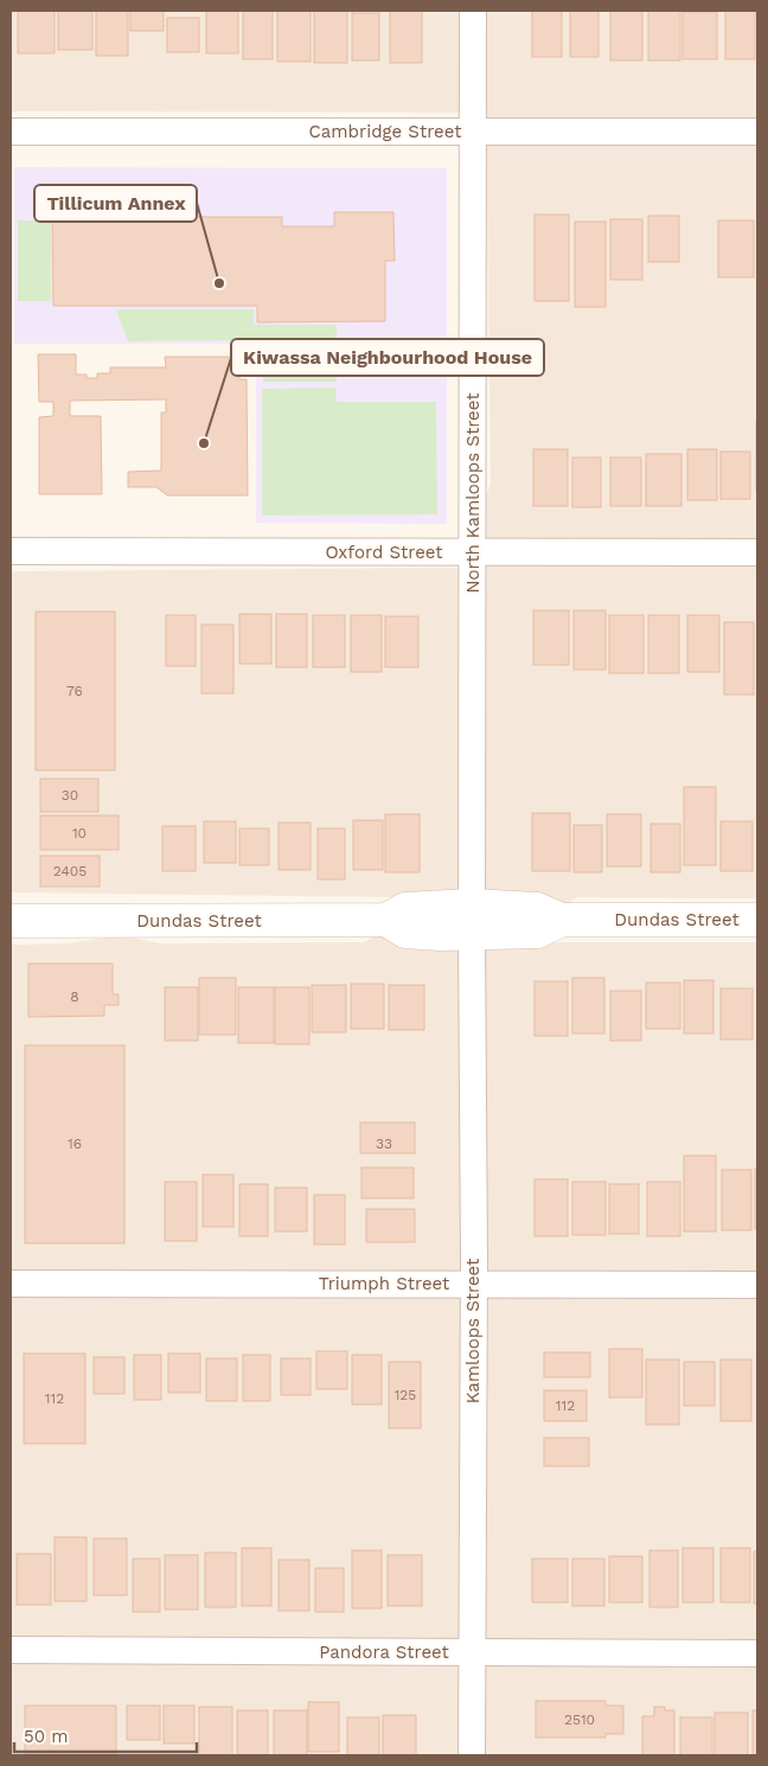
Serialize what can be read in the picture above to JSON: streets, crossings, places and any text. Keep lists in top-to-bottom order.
{
  "streets": {
    "street": [
      "Cambridge Street",
      "North Kamloops Street",
      "Oxford Street",
      "Dundas Street",
      "Triumph Street",
      "Kamloops Street",
      "Pandora Street"
    ]
  },
  "crossings": [
    ["Cambridge Street", "North Kamloops Street"],
    ["North Kamloops Street", "Oxford Street"],
    ["North Kamloops Street", "Dundas Street"],
    ["North Kamloops Street", "Kamloops Street"],
    ["Dundas Street", "Kamloops Street"],
    ["Triumph Street", "Kamloops Street"],
    ["Kamloops Street", "Pandora Street"]
  ],
  "places": ["Tillicum Annex", "Kiwassa Neighbourhood House"],
  "house_numbers": [
    "76",
    "30",
    "10",
    "2405",
    "8",
    "16",
    "33",
    "125",
    "112",
    "112",
    "2510"
  ],
  "scale_bar": "50 m"
}
